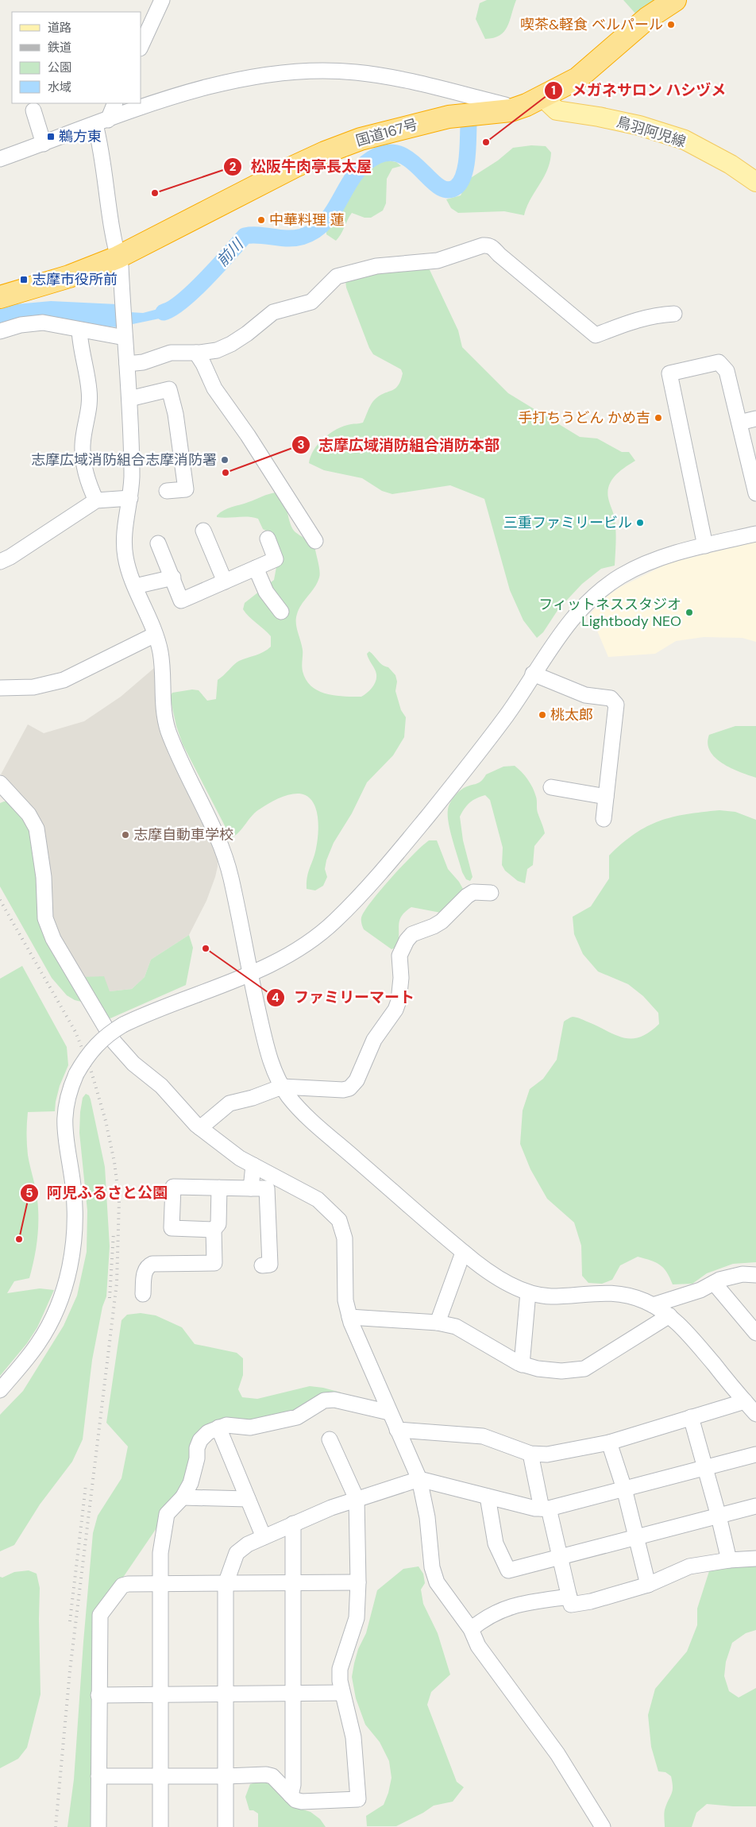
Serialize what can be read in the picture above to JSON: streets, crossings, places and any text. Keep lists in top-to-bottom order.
{
  "streets": {
    "highway": ["国道167号"],
    "main road": ["鳥羽阿児線"]
  },
  "crossings": [
    ["鳥羽阿児線", "国道167号"]
  ],
  "water": ["前川"],
  "places": {
    "other": [
      "喫茶&軽食 ベルパール",
      "メガネサロン ハシヅメ",
      "松阪牛肉亭長太屋",
      "中華料理 蓮",
      "手打ちうどん かめ吉",
      "志摩広域消防組合志摩消防署",
      "志摩広域消防組合消防本部",
      "三重ファミリービル",
      "フィットネススタジオ Lightbody NEO",
      "桃太郎",
      "志摩自動車学校",
      "ファミリーマート",
      "阿児ふるさと公園"
    ],
    "transit": ["鵜方東", "志摩市役所前"]
  },
  "legend": [
    "道路",
    "鉄道",
    "公園",
    "水域"
  ]
}
